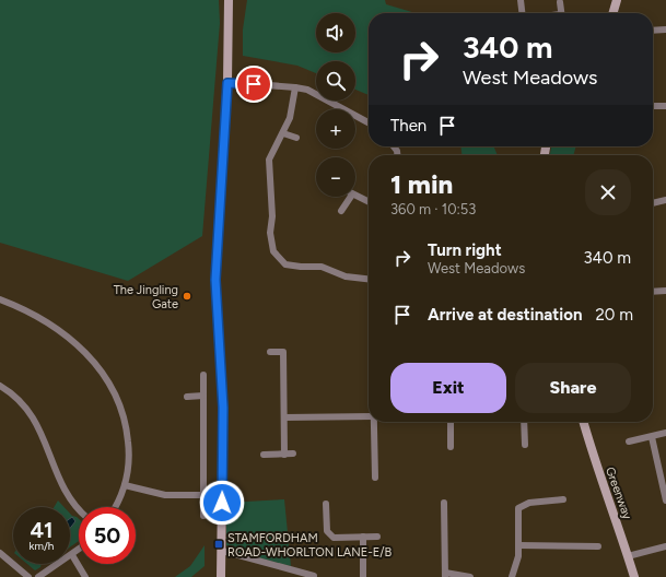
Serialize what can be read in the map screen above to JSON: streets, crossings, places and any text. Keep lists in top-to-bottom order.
{
  "streets": {
    "main road": ["Greenway"]
  },
  "places": {
    "other": ["The Jingling Gate"],
    "transit": ["STAMFORDHAM ROAD-WHORLTON LANE-E/B"]
  },
  "page": {
    "map_buttons": ["+", "−"],
    "turn": ["340 m", "West Meadows"],
    "then": "Then",
    "heading": ["1 min", "360 m · 10:53"],
    "list": [
      {
        "name": "Turn right",
        "note": "West Meadows",
        "value": "340 m"
      },
      {
        "name": "Arrive at destination",
        "value": "20 m"
      }
    ],
    "buttons": ["Exit", "Share"],
    "speed": "41 km/h",
    "limit": "50"
  }
}
